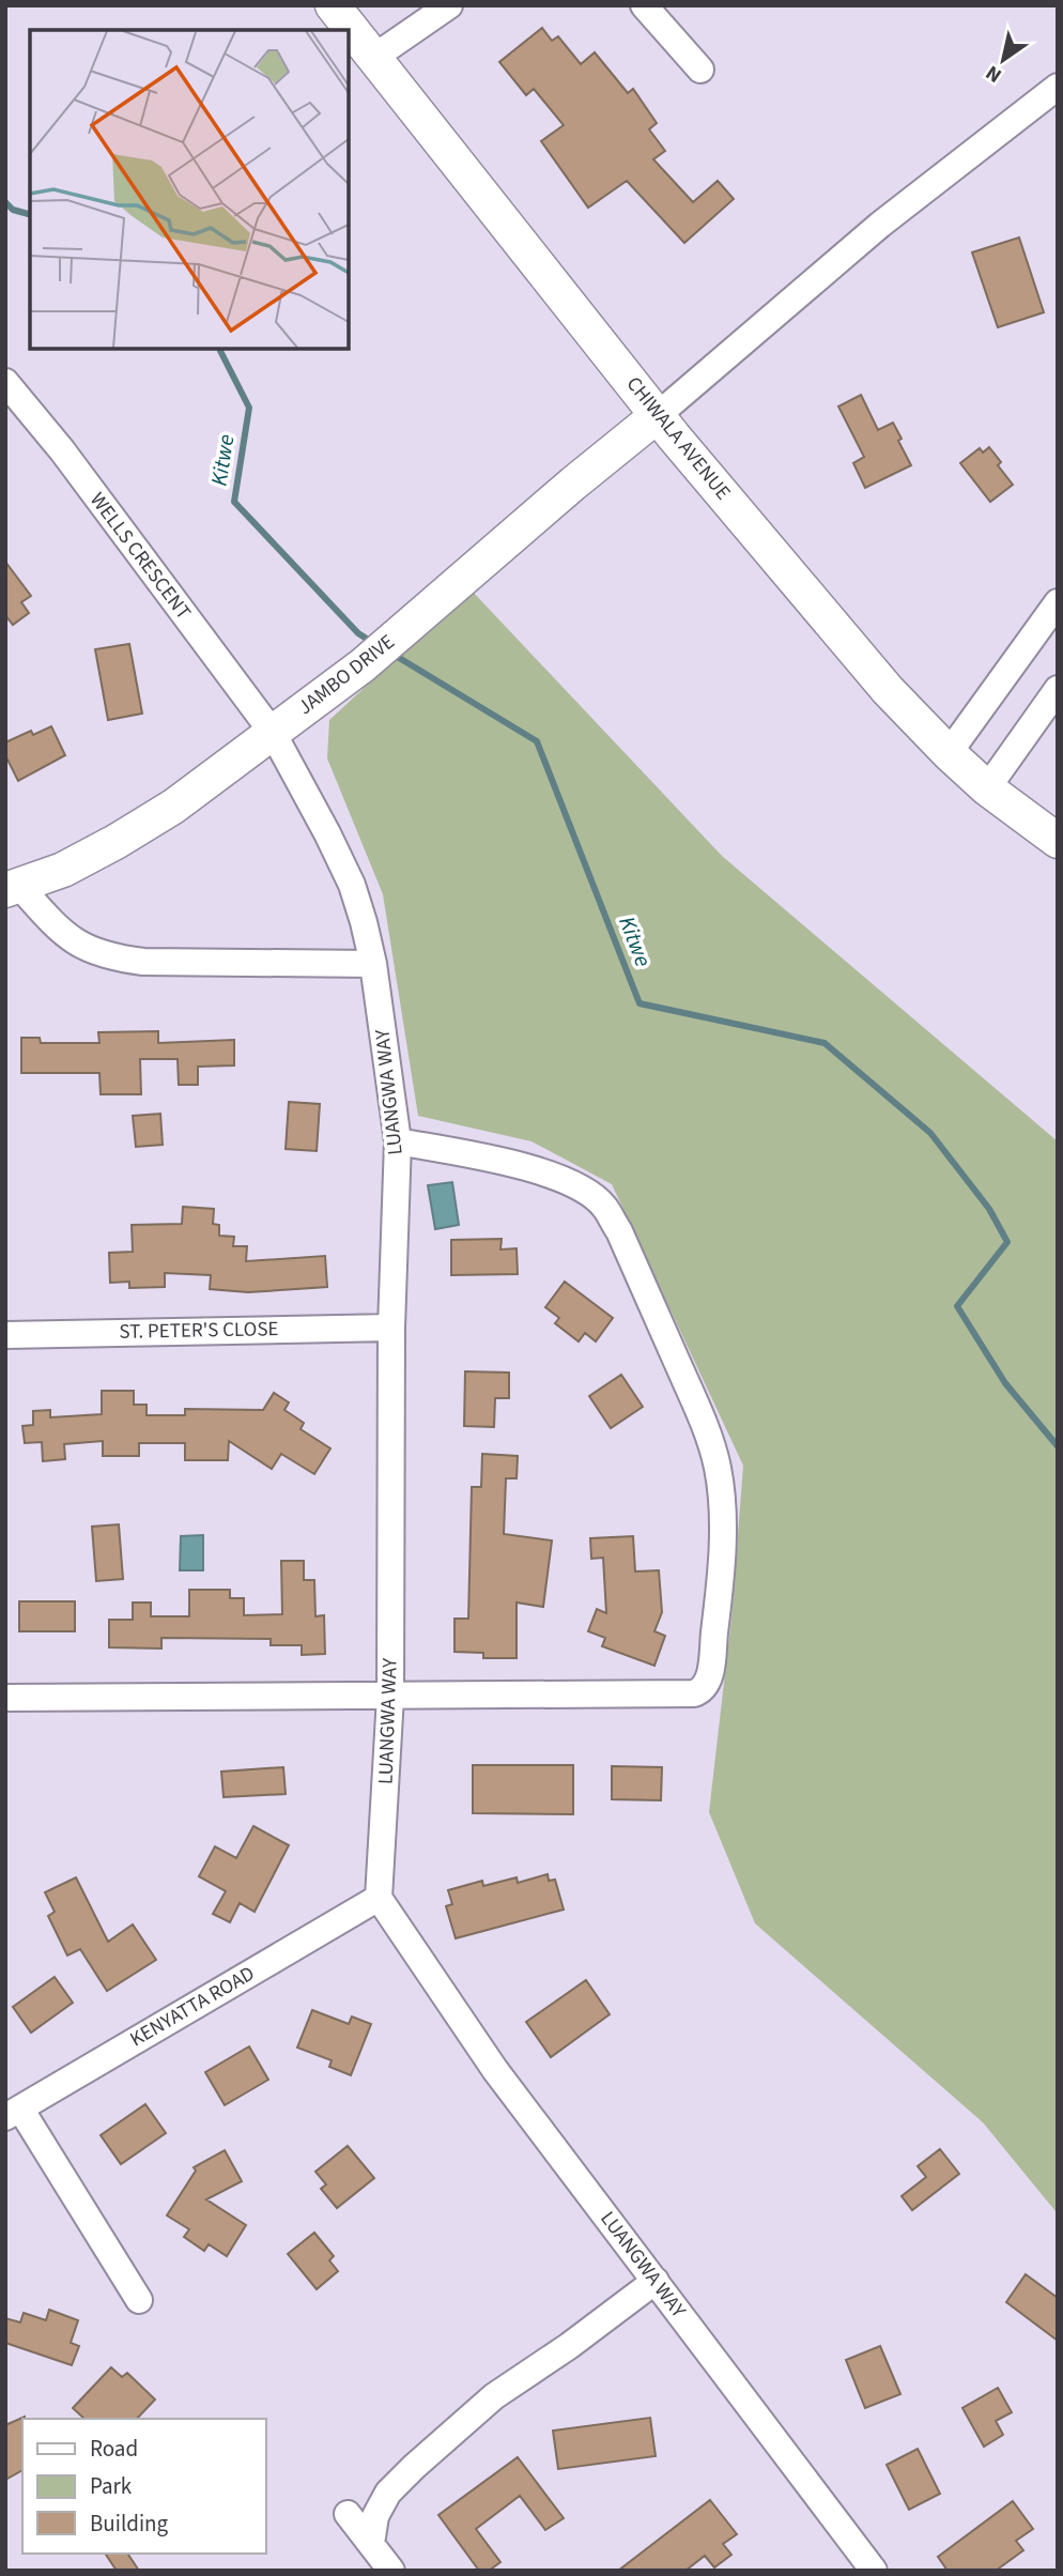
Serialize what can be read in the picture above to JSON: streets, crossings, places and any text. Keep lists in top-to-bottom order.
{
  "streets": {
    "main road": ["CHIWALA AVENUE", "JAMBO DRIVE"],
    "street": [
      "WELLS CRESCENT",
      "LUANGWA WAY",
      "ST. PETER'S CLOSE",
      "KENYATTA ROAD"
    ]
  },
  "crossings": [
    ["CHIWALA AVENUE", "JAMBO DRIVE"],
    ["WELLS CRESCENT", "JAMBO DRIVE"],
    ["WELLS CRESCENT", "LUANGWA WAY"],
    ["JAMBO DRIVE", "LUANGWA WAY"],
    ["LUANGWA WAY", "ST. PETER'S CLOSE"],
    ["LUANGWA WAY", "KENYATTA ROAD"]
  ],
  "water": ["Kitwe"],
  "legend": ["Road", "Park", "Building"],
  "north": "bottom left"
}
